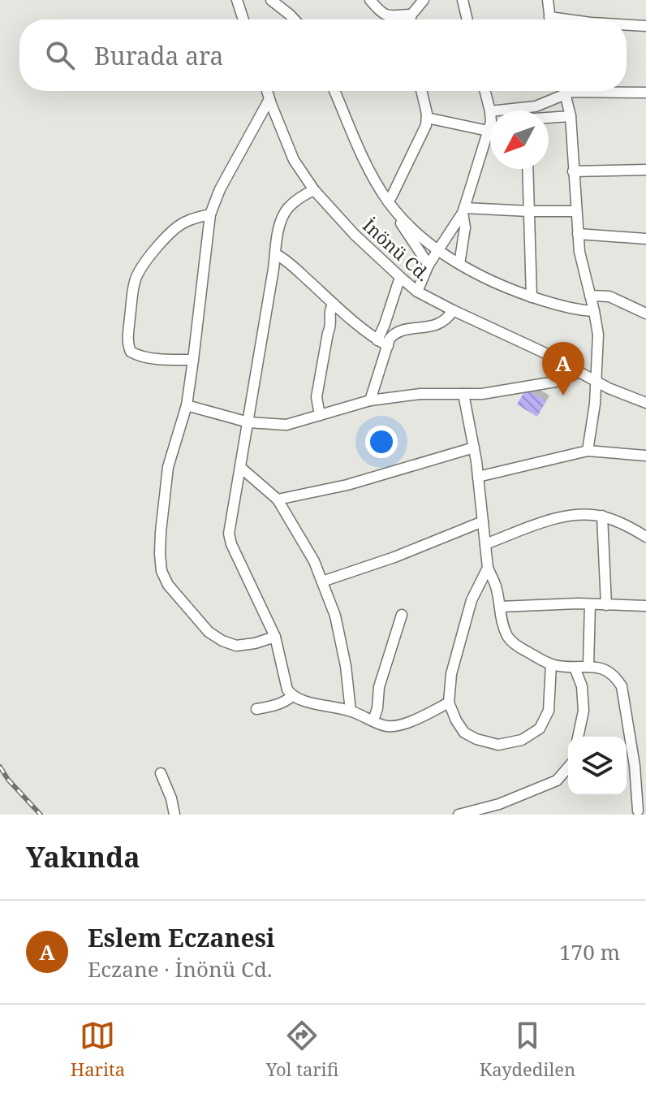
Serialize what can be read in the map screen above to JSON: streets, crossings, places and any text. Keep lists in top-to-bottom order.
{
  "streets": {
    "street": ["İnönü Cd."]
  },
  "north": "bottom left",
  "page": {
    "search": "Burada ara",
    "pins": "A",
    "heading": "Yakında",
    "list": [
      {
        "mark": "A",
        "name": "Eslem Eczanesi",
        "note": "Eczane · İnönü Cd.",
        "value": "170 m"
      }
    ],
    "nav": ["Harita", "Yol tarifi", "Kaydedilen"]
  }
}
